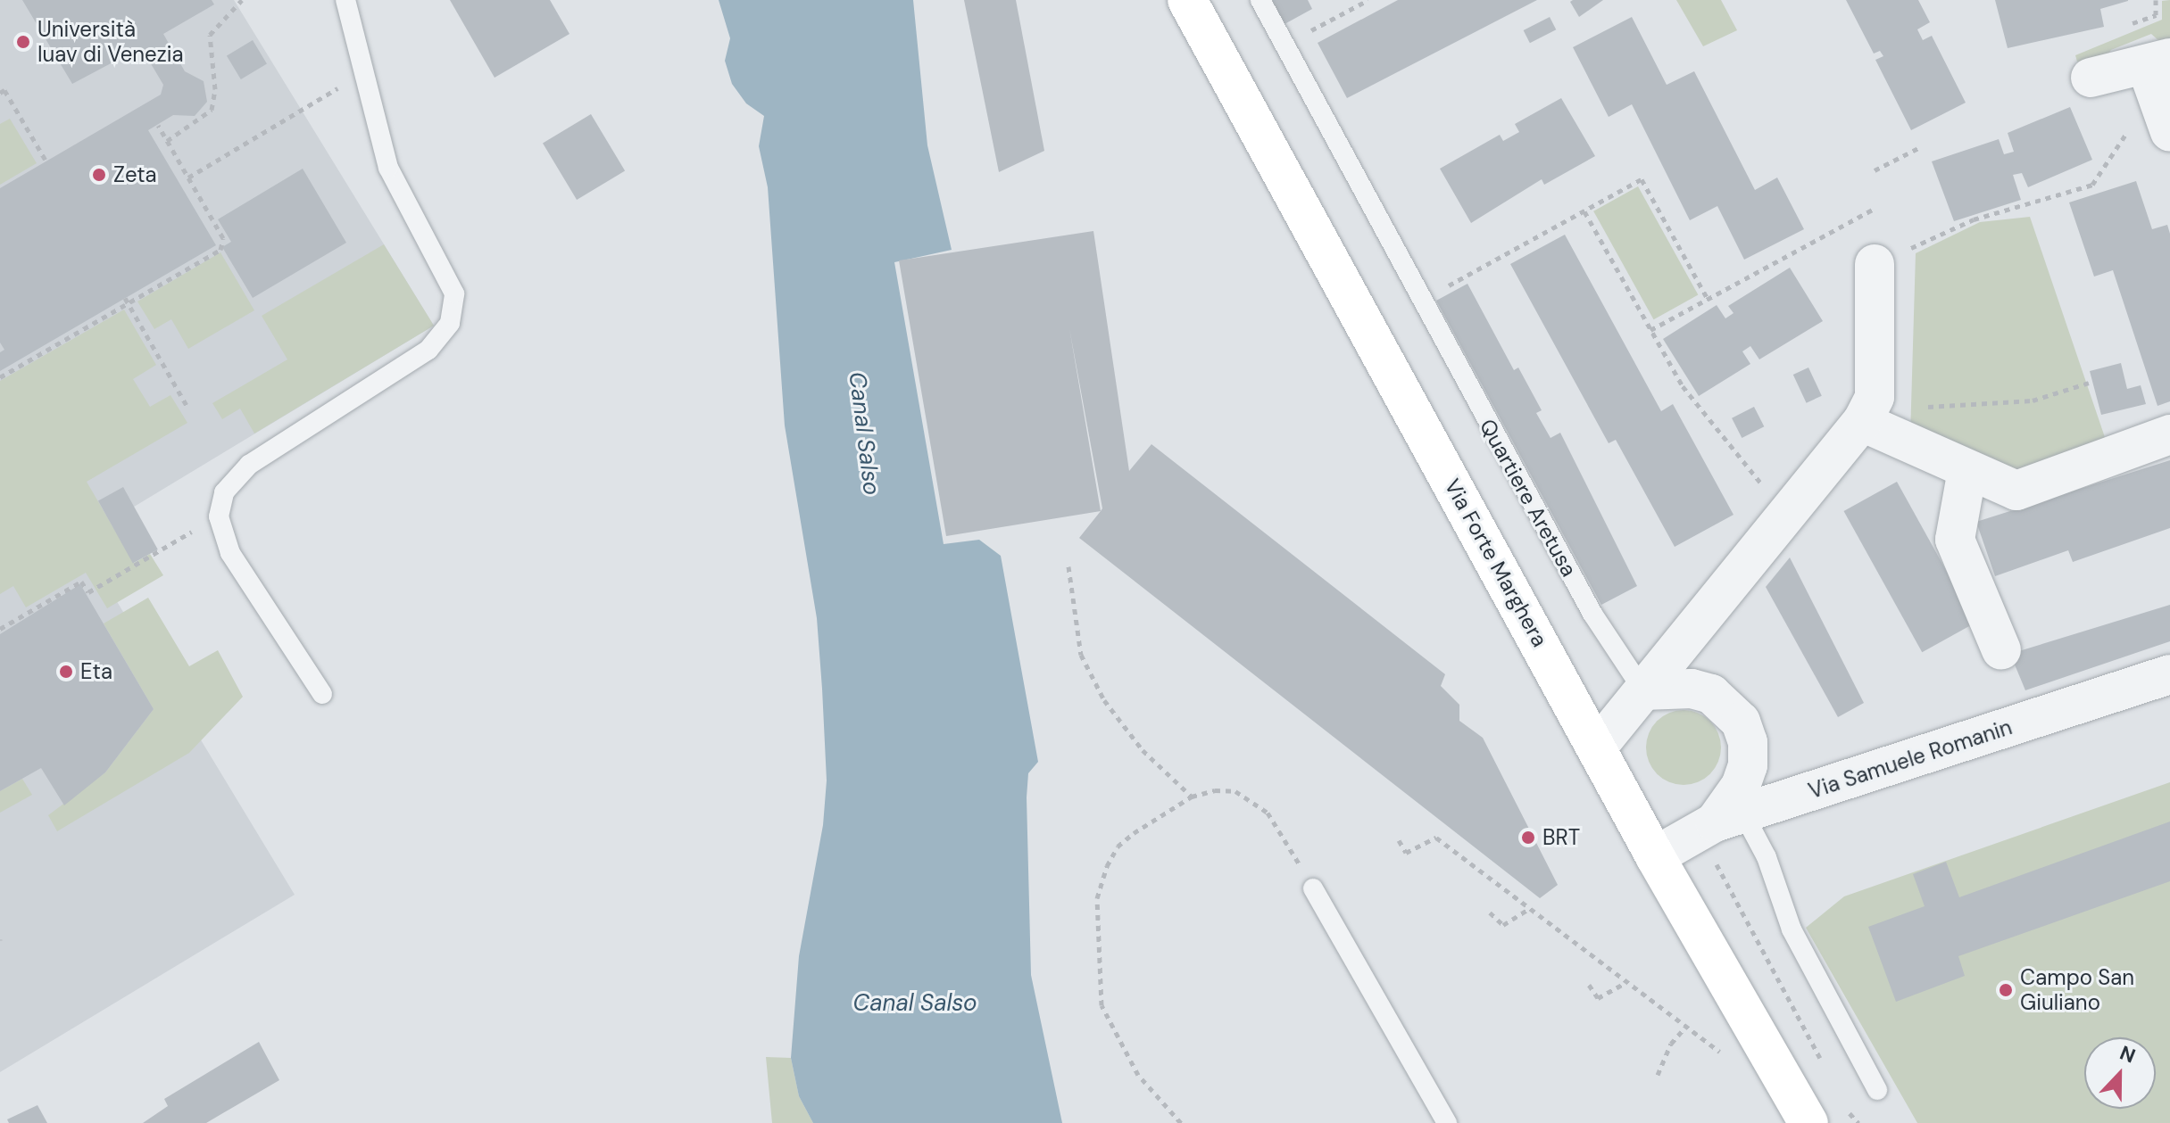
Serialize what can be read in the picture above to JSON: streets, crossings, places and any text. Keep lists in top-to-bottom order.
{
  "streets": {
    "street": ["Via Forte Marghera", "Via Samuele Romanin"],
    "lane": ["Quartiere Aretusa"]
  },
  "crossings": [
    ["Quartiere Aretusa", "Via Forte Marghera"],
    ["Quartiere Aretusa", "Via Samuele Romanin"],
    ["Via Forte Marghera", "Via Samuele Romanin"]
  ],
  "water": ["Canal Salso"],
  "places": [
    "Università Iuav di Venezia",
    "Zeta",
    "Eta",
    "BRT",
    "Campo San Giuliano"
  ],
  "north": "top"
}
